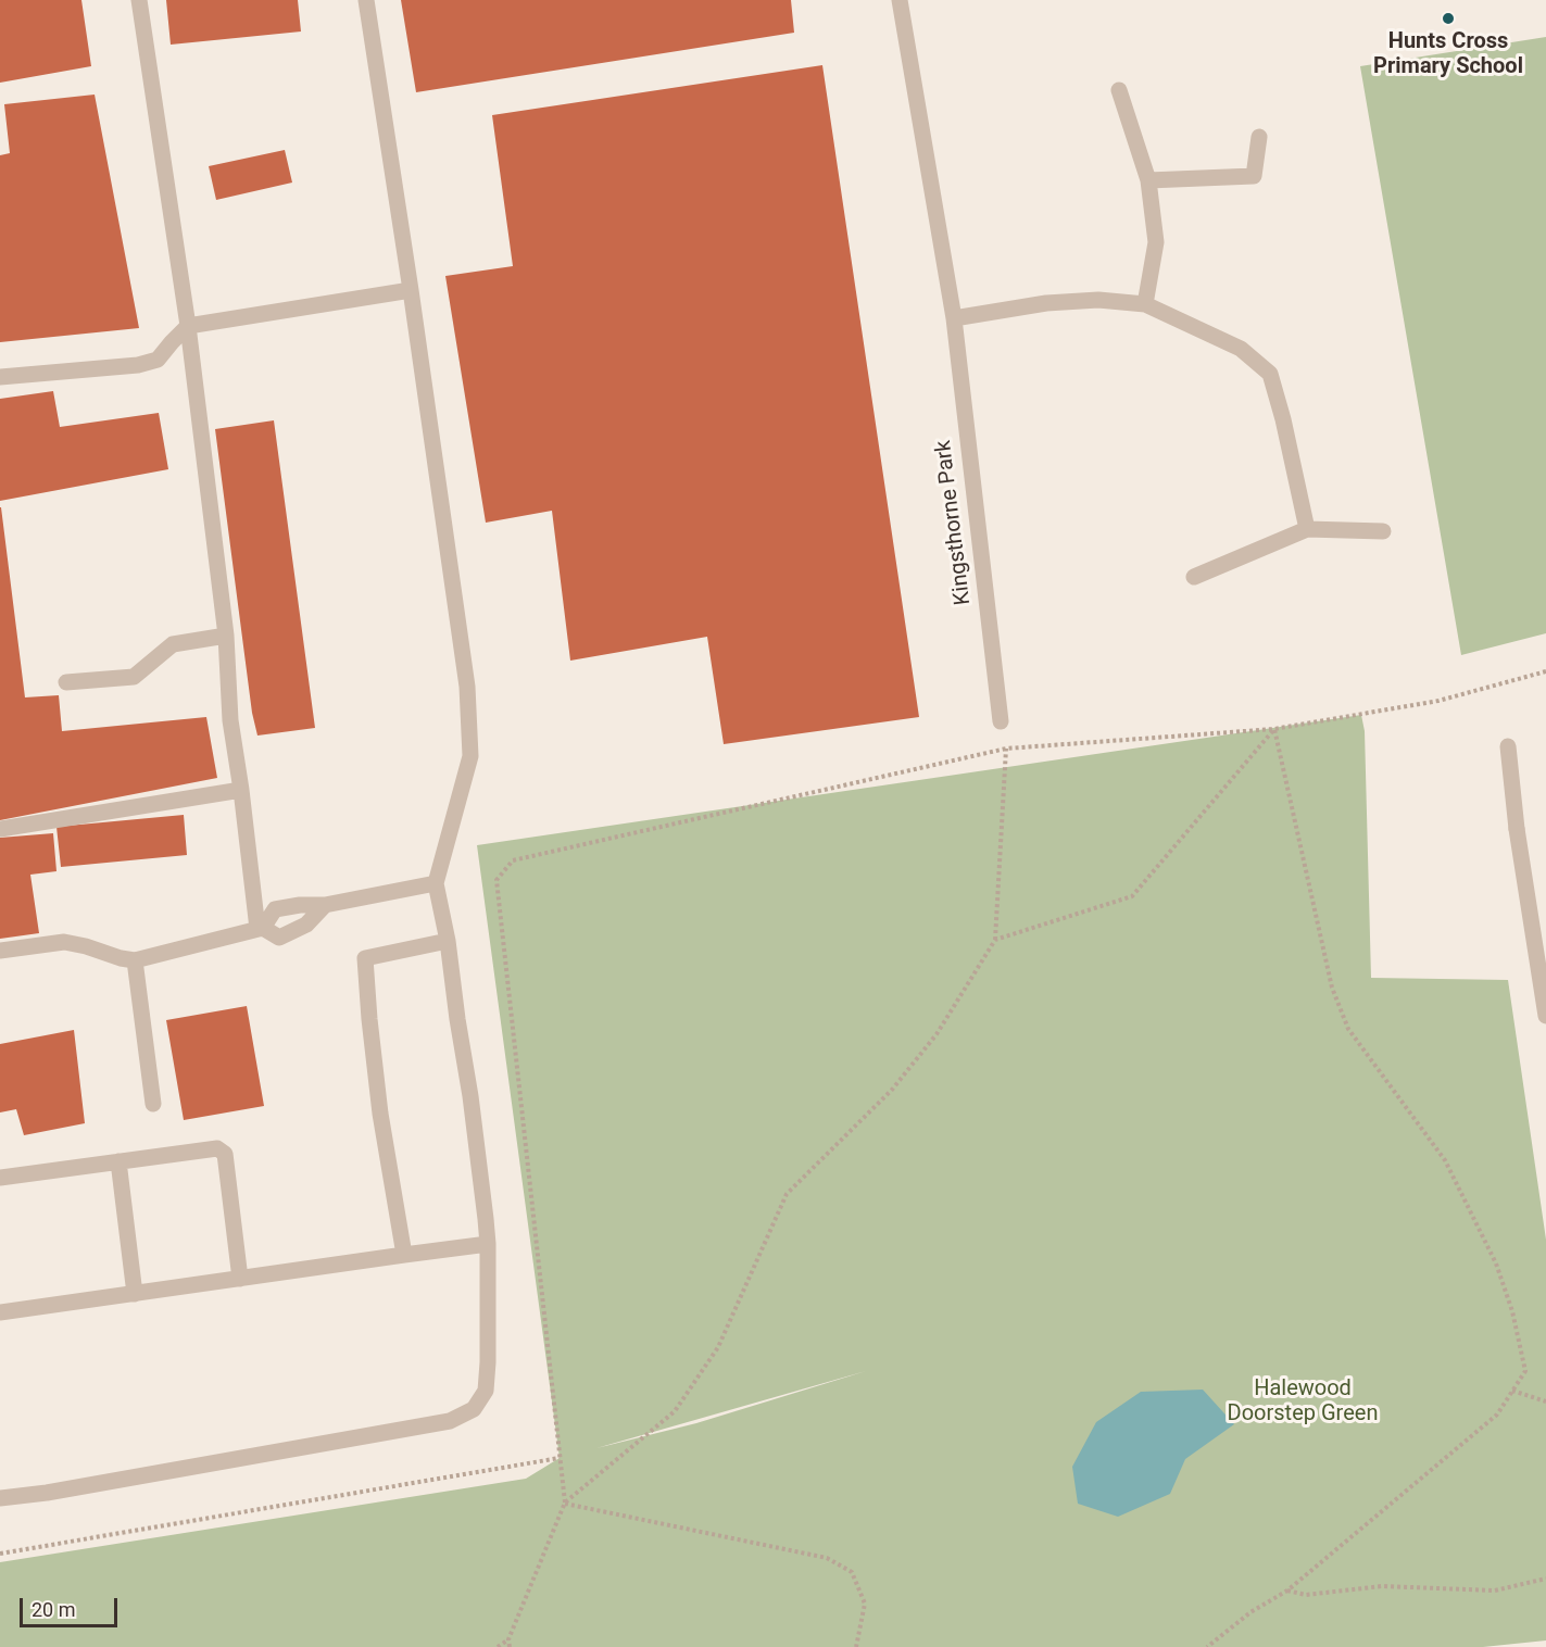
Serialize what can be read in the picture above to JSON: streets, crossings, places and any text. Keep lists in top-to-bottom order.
{
  "streets": {
    "street": ["Kingsthorne Park"]
  },
  "parks": ["Halewood Doorstep Green"],
  "places": ["Hunts Cross Primary School"],
  "scale_bar": "20 m"
}
